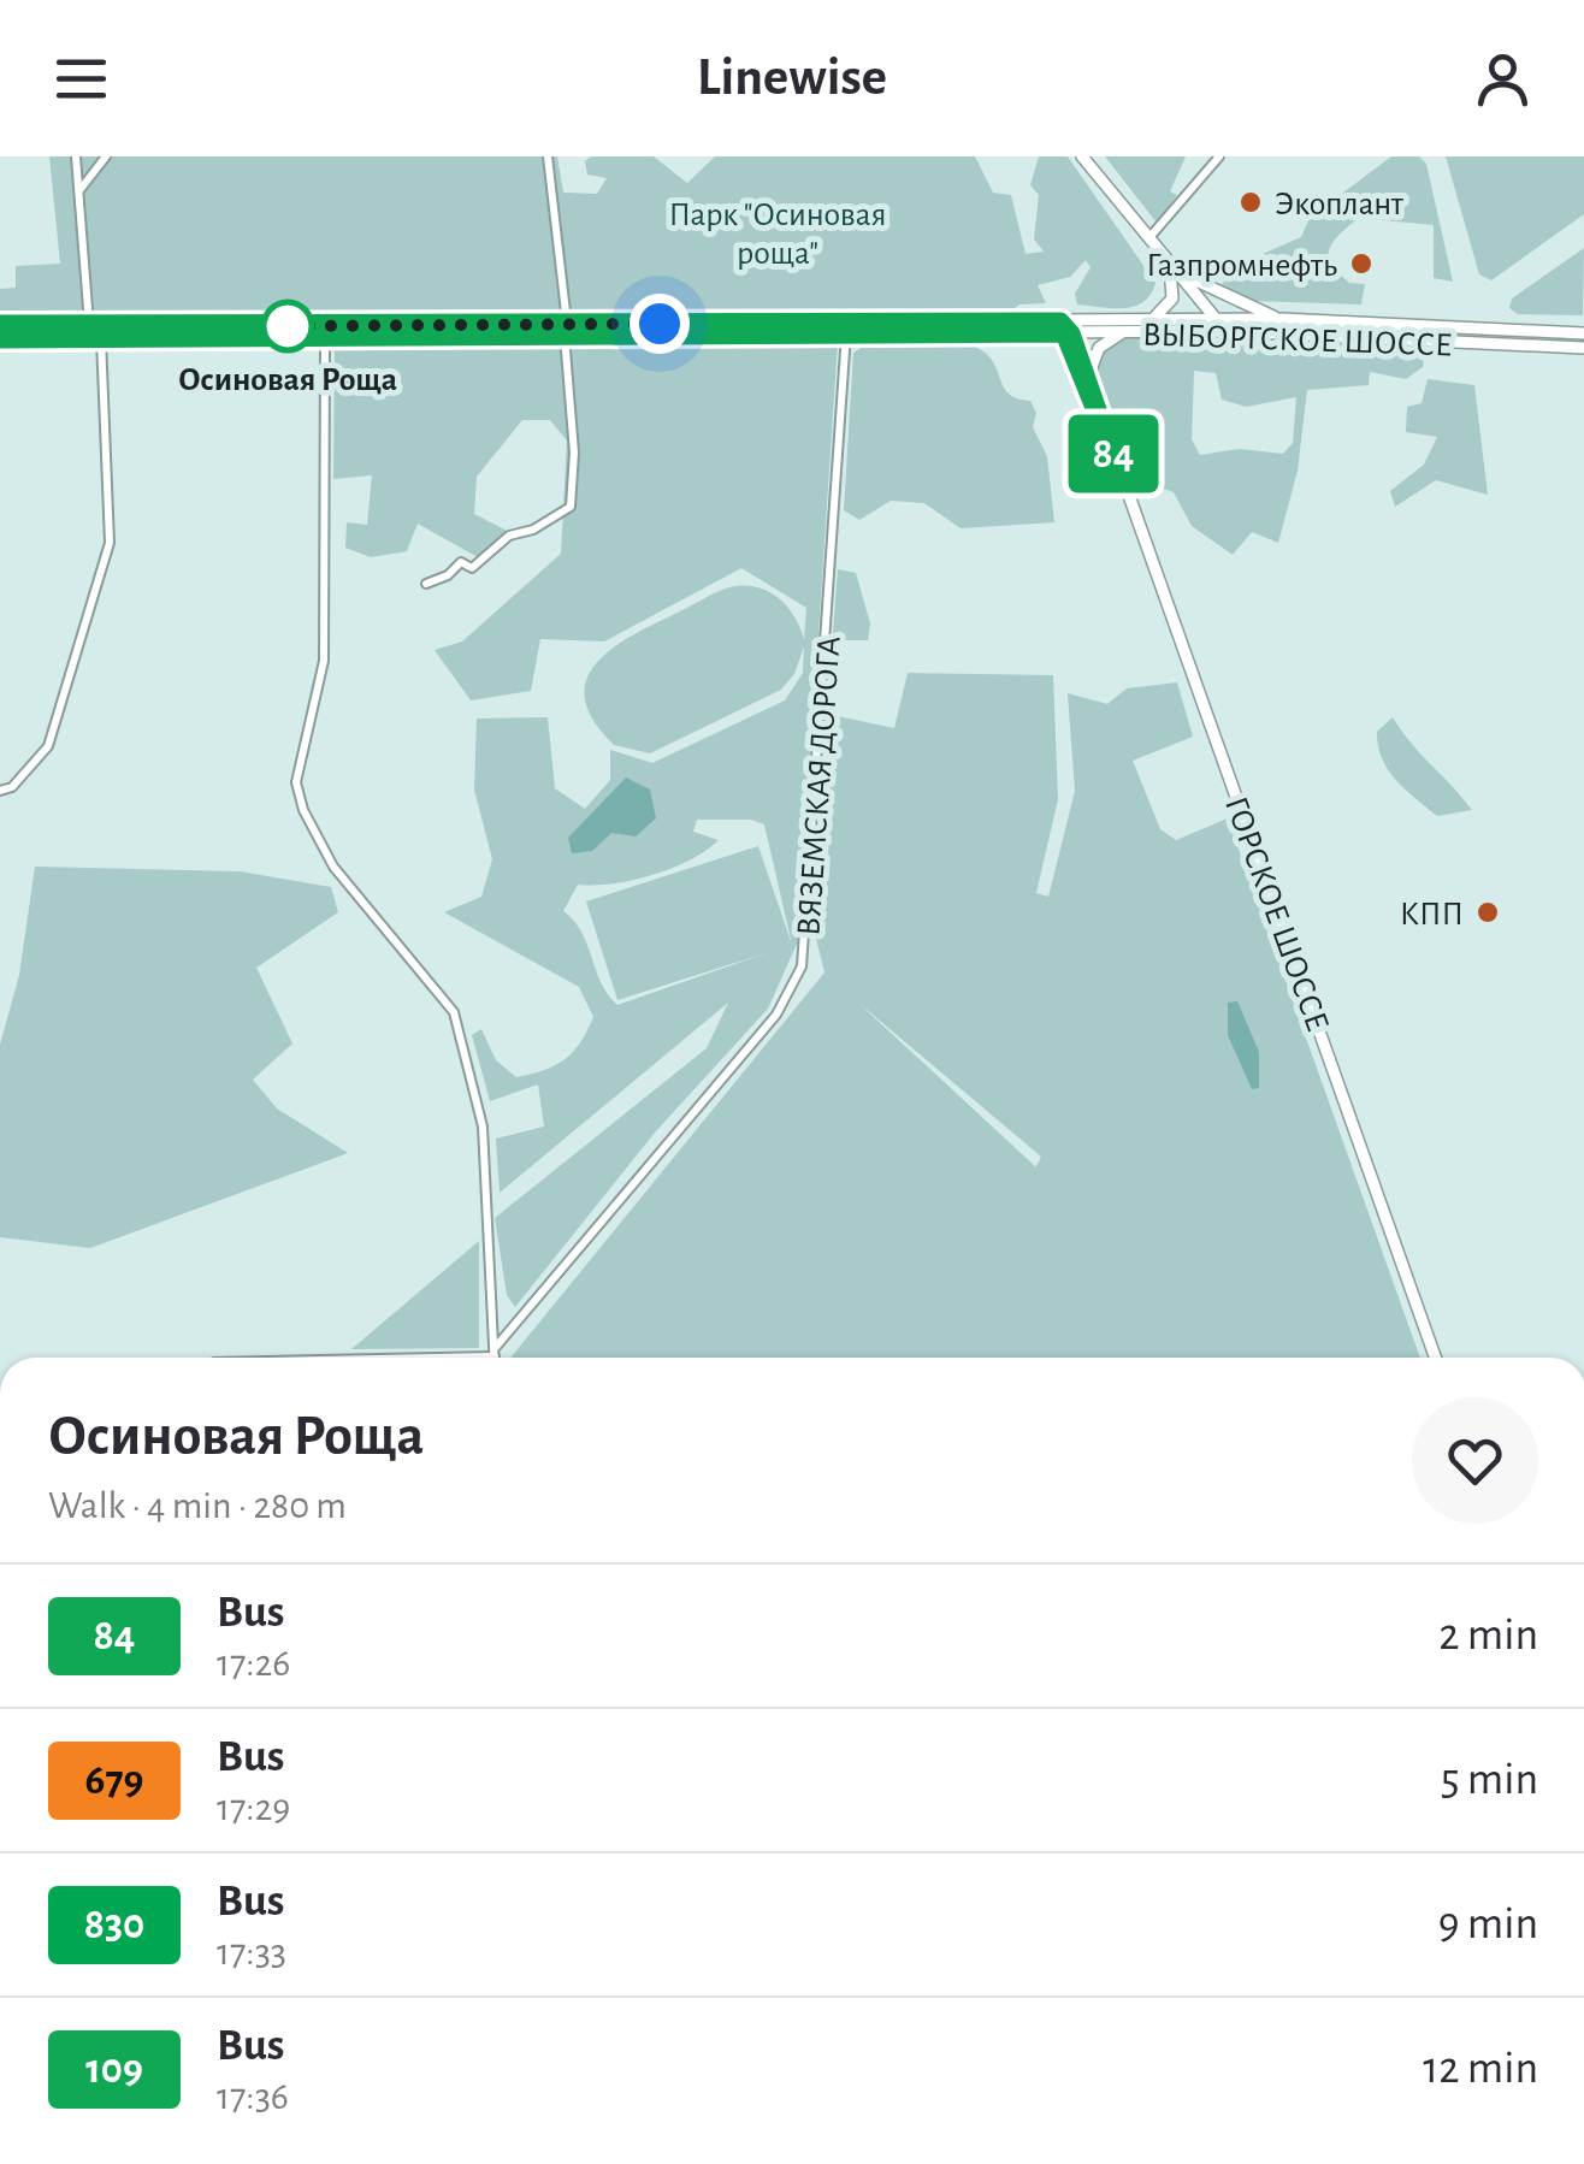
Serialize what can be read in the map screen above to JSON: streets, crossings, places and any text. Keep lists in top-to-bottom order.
{
  "streets": {
    "main road": ["ВЫБОРГСКОЕ ШОССЕ", "ГОРСКОЕ ШОССЕ"],
    "street": ["ВЯЗЕМСКАЯ ДОРОГА"]
  },
  "crossings": [
    ["ВЫБОРГСКОЕ ШОССЕ", "ВЯЗЕМСКАЯ ДОРОГА"],
    ["ВЫБОРГСКОЕ ШОССЕ", "ГОРСКОЕ ШОССЕ"]
  ],
  "parks": ["Парк \"Осиновая роща\""],
  "places": [
    "Экоплант",
    "Газпромнефть",
    "Осиновая Роща",
    "КПП"
  ],
  "lines": ["bus line 84"],
  "page": {
    "header": "Linewise",
    "on_map": "84",
    "heading": ["Осиновая Роща", "Walk · 4 min · 280 m"],
    "list": [
      {
        "mark": "84",
        "name": "Bus",
        "note": "17:26",
        "value": "2 min"
      },
      {
        "mark": "679",
        "name": "Bus",
        "note": "17:29",
        "value": "5 min"
      },
      {
        "mark": "830",
        "name": "Bus",
        "note": "17:33",
        "value": "9 min"
      },
      {
        "mark": "109",
        "name": "Bus",
        "note": "17:36",
        "value": "12 min"
      }
    ]
  }
}
